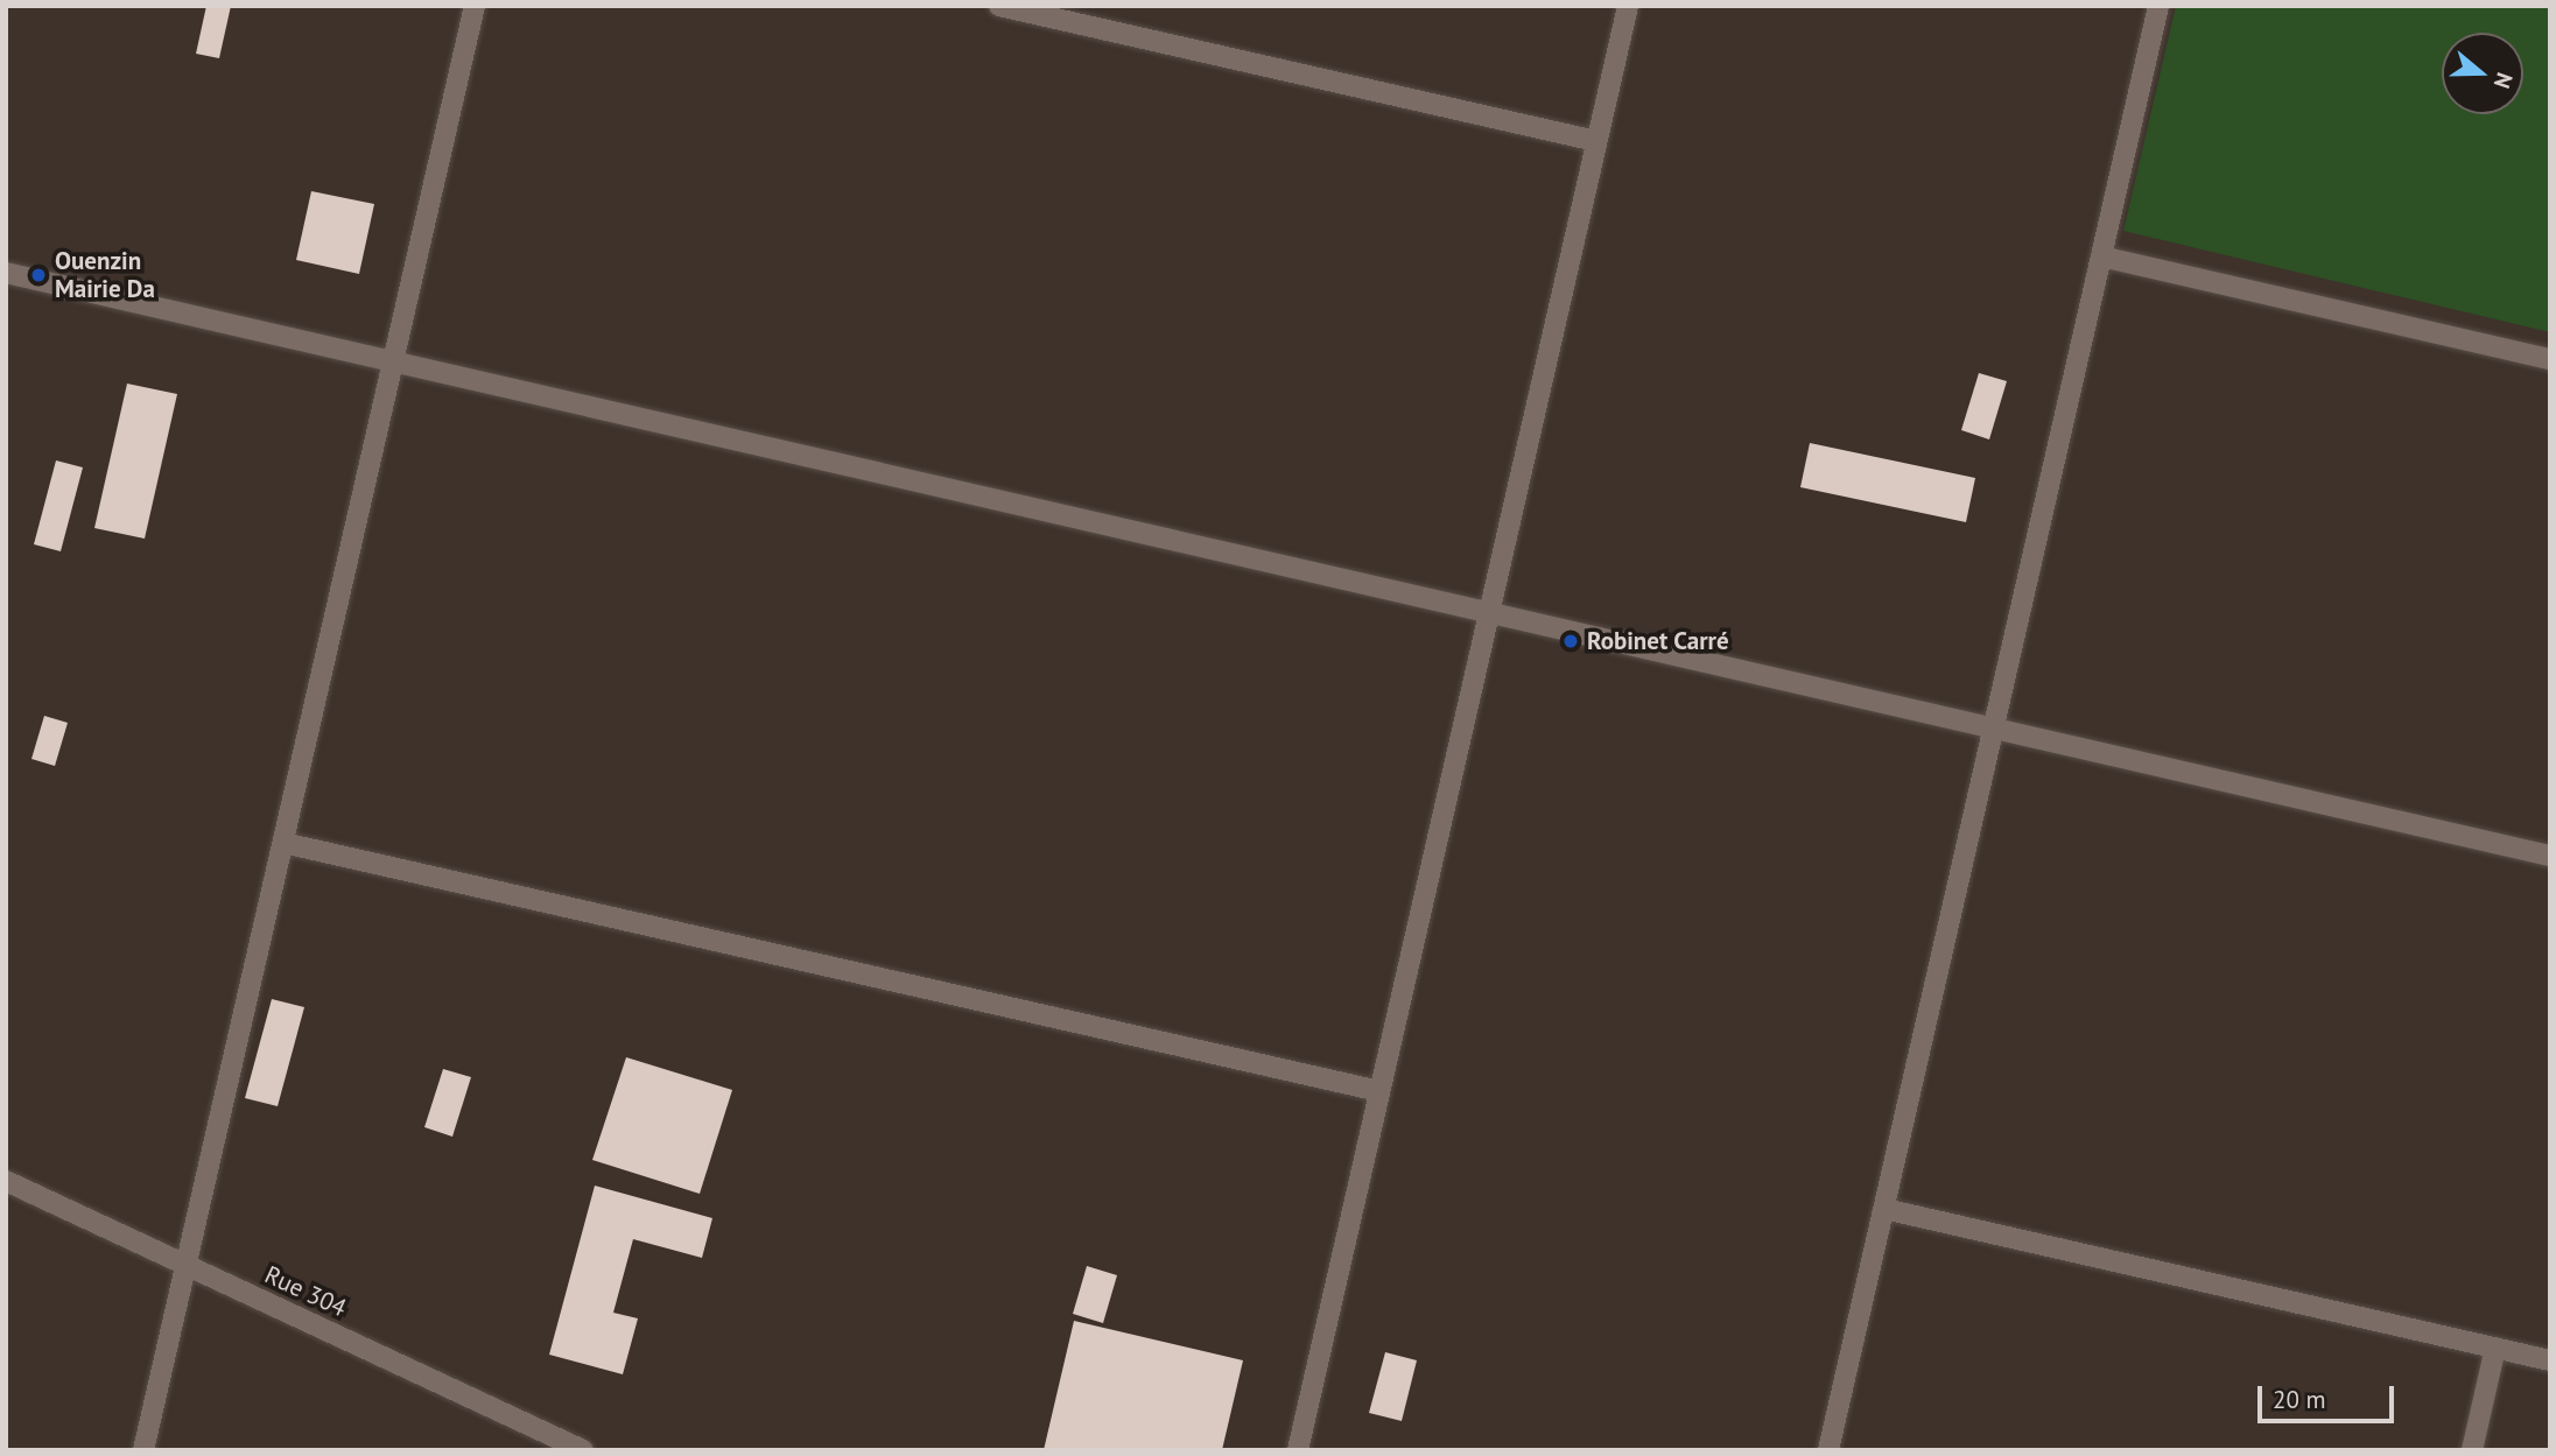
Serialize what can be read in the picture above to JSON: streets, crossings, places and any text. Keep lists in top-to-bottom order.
{
  "streets": {
    "street": ["Rue 304"]
  },
  "places": ["Ouenzin Mairie Da", "Robinet Carré"],
  "scale_bar": "20 m",
  "north": "right"
}
